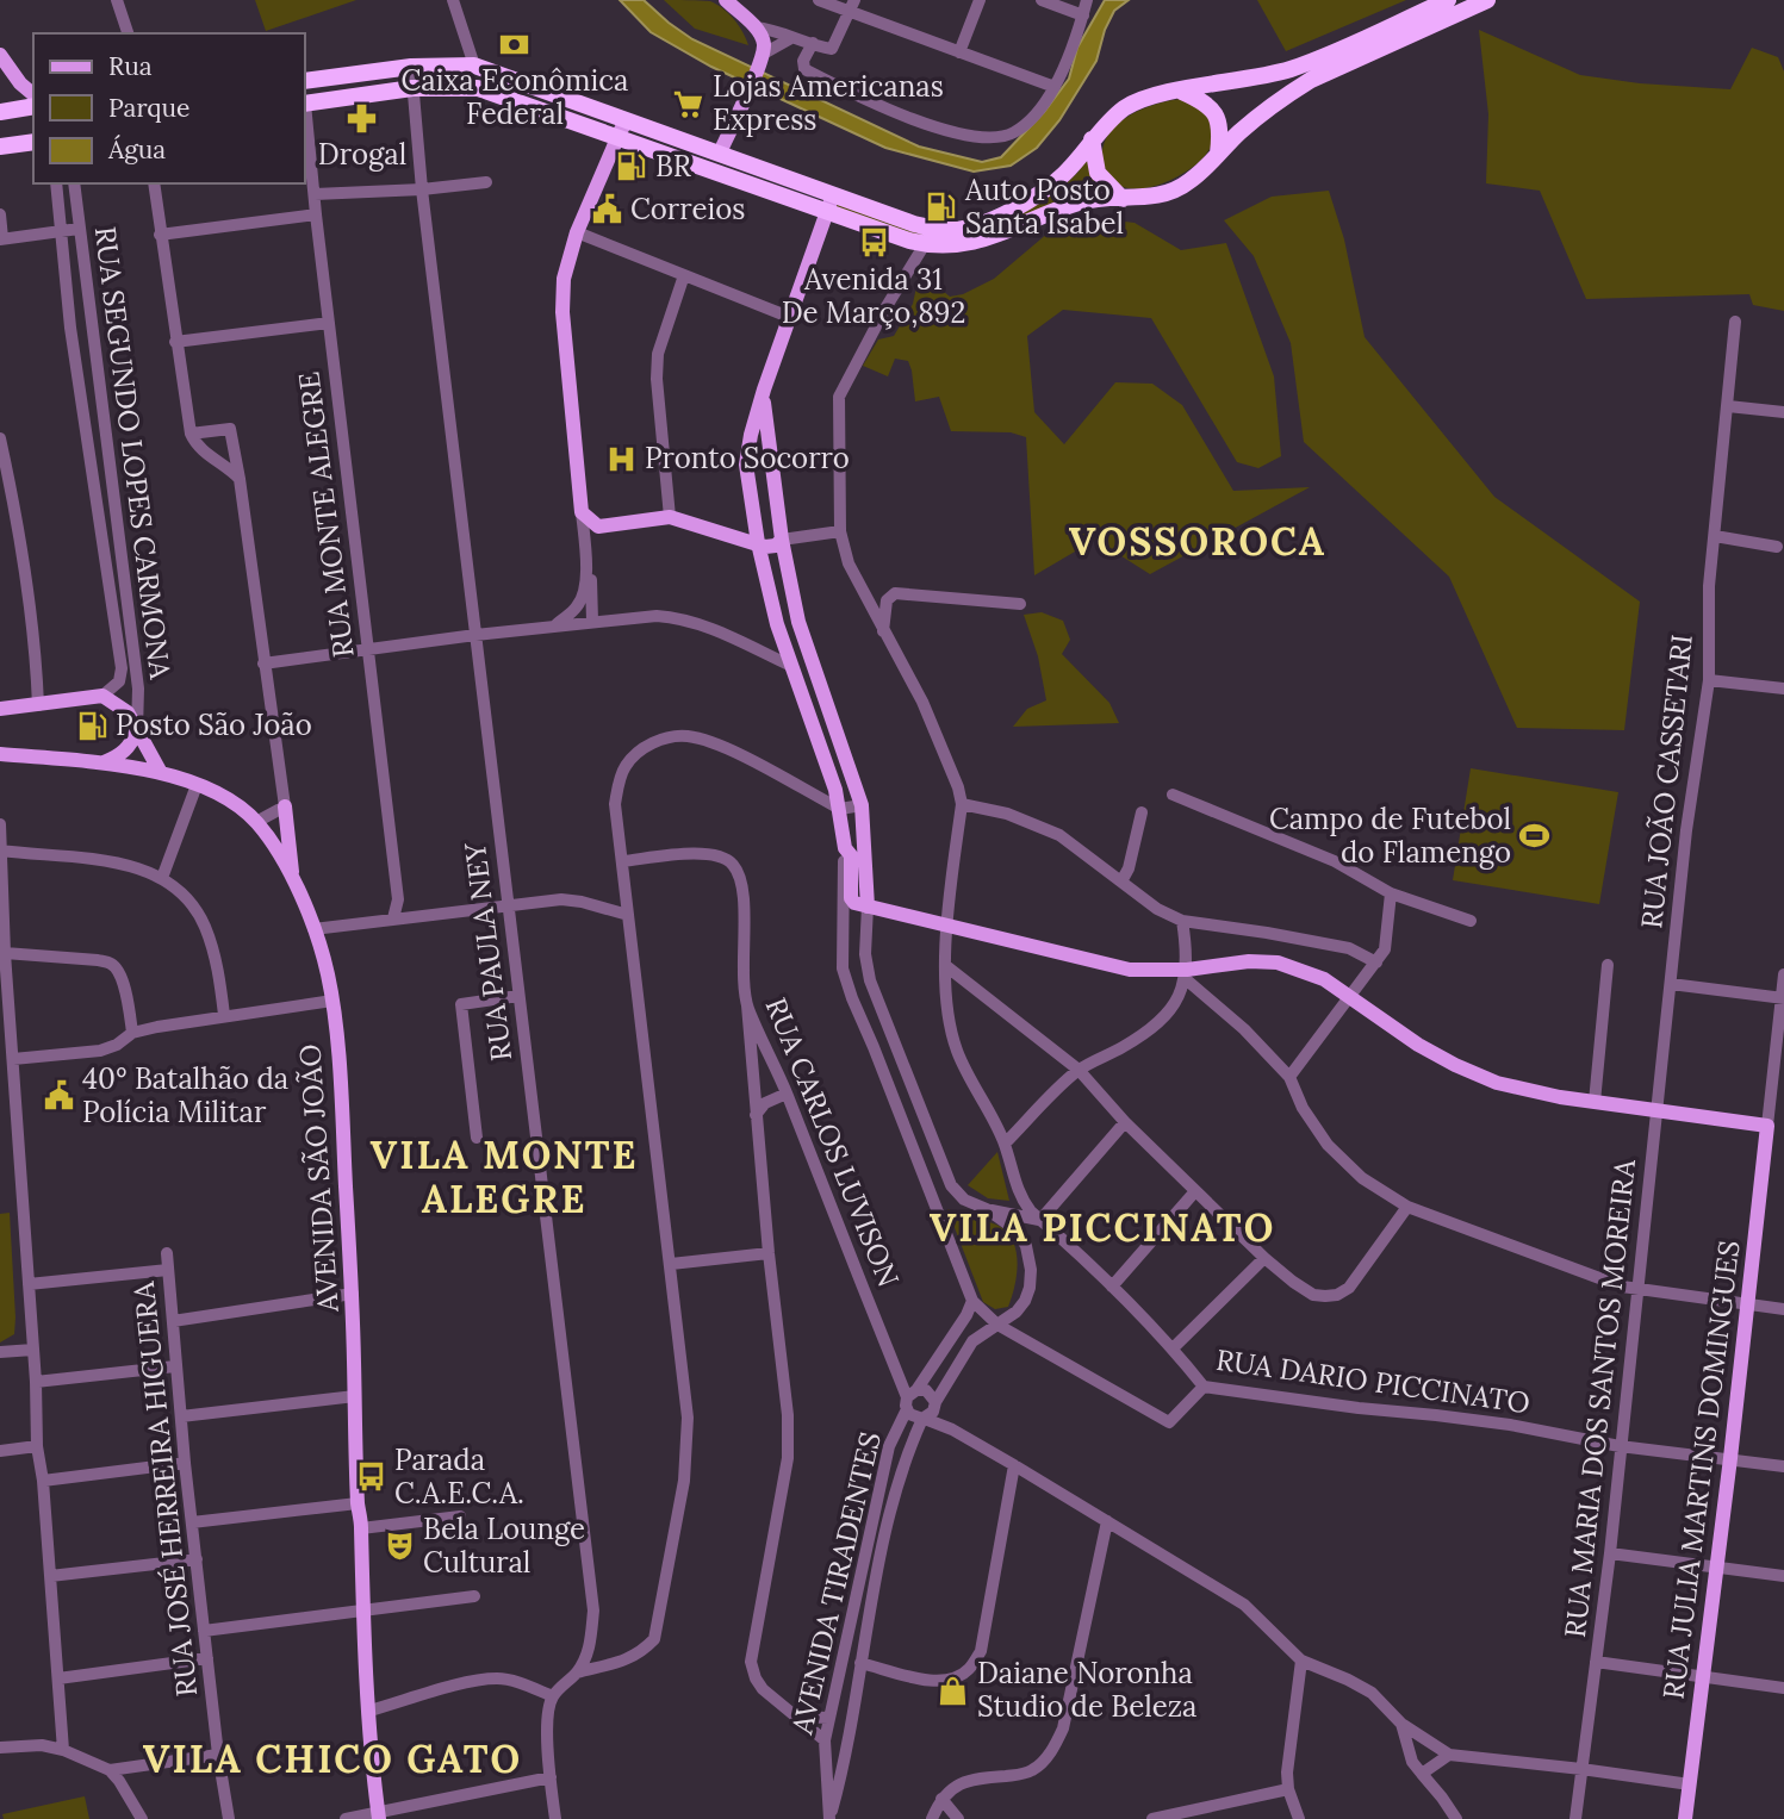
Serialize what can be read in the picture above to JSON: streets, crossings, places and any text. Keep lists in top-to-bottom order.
{
  "streets": {
    "main road": ["AVENIDA SÃO JOÃO", "RUA JULIA MARTINS DOMINGUES"],
    "street": [
      "RUA SEGUNDO LOPES CARMONA",
      "RUA MONTE ALEGRE",
      "RUA JOÃO CASSETARI",
      "RUA PAULA NEY",
      "RUA CARLOS LUVISON",
      "RUA DARIO PICCINATO",
      "RUA MARIA DOS SANTOS MOREIRA",
      "RUA JOSÉ HERREIRA HIGUERA",
      "AVENIDA TIRADENTES"
    ]
  },
  "crossings": [
    ["RUA JOÃO CASSETARI", "RUA MARIA DOS SANTOS MOREIRA"],
    ["RUA CARLOS LUVISON", "AVENIDA TIRADENTES"],
    ["RUA DARIO PICCINATO", "RUA MARIA DOS SANTOS MOREIRA"],
    ["RUA DARIO PICCINATO", "RUA JULIA MARTINS DOMINGUES"]
  ],
  "districts": [
    "VOSSOROCA",
    "VILA MONTE ALEGRE",
    "VILA PICCINATO",
    "VILA CHICO GATO"
  ],
  "places": {
    "bank": ["Caixa Econômica Federal"],
    "supermarket": ["Lojas Americanas Express"],
    "pharmacy": ["Drogal"],
    "fuel station": ["BR", "Auto Posto Santa Isabel", "Posto São João"],
    "public building": ["Correios", "40° Batalhão da Polícia Militar"],
    "bus stop": ["Avenida 31 De Março,892", "Parada C.A.E.C.A."],
    "hospital": ["Pronto Socorro"],
    "sports": ["Campo de Futebol do Flamengo"],
    "theatre": ["Bela Lounge Cultural"],
    "shop": ["Daiane Noronha Studio de Beleza"]
  },
  "legend": ["Rua", "Parque", "Água"]
}
